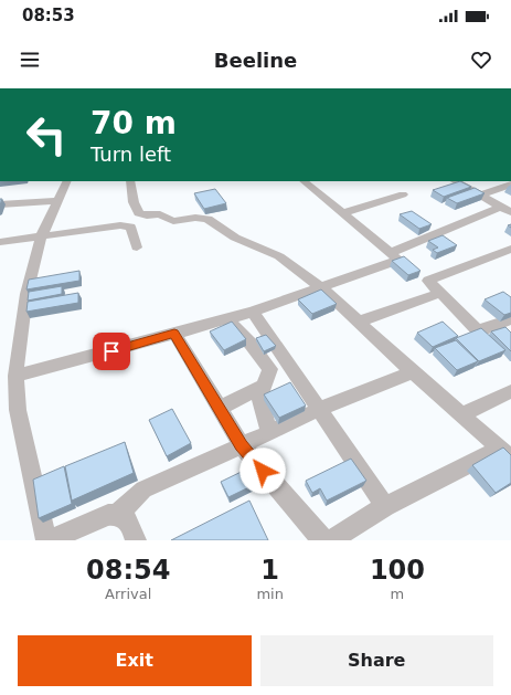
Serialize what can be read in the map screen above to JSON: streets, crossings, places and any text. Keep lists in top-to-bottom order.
{
  "page": {
    "status": "08:53",
    "header": "Beeline",
    "turn": ["70 m", "Turn left"],
    "eta": [
      "08:54",
      "Arrival",
      "1",
      "min",
      "100",
      "m"
    ],
    "buttons": ["Exit", "Share"]
  }
}
